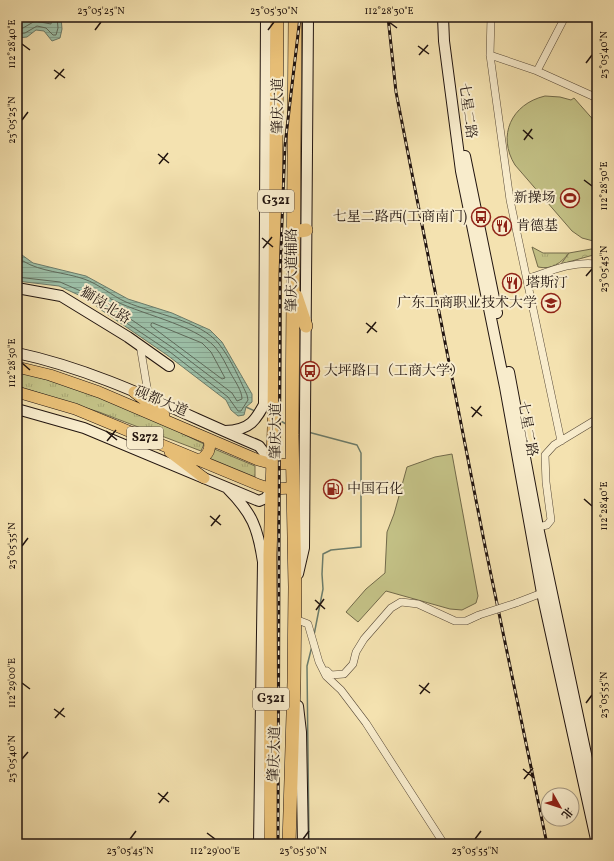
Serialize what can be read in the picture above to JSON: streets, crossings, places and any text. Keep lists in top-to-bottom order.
{
  "streets": {
    "highway": ["肇庆大道", "G321"],
    "main road": ["砚都大道", "S272"],
    "street": ["七星二路", "肇庆大道辅路", "獅岗北路"]
  },
  "crossings": [
    ["肇庆大道", "肇庆大道辅路"],
    ["肇庆大道", "砚都大道"],
    ["肇庆大道", "S272"]
  ],
  "places": {
    "sports": ["新操场"],
    "bus stop": ["七星二路西(工商南门)", "大坪路口（工商大学）"],
    "restaurant": ["肯德基", "塔斯汀"],
    "school or university": ["广东工商职业技术大学"],
    "fuel station": ["中国石化"]
  },
  "north": "bottom right",
  "coordinates": [
    "23°05'25\"N",
    "23°05'30\"N",
    "112°28'30\"E",
    "112°28'40\"E",
    "23°05'40\"N",
    "23°05'45\"N",
    "112°28'50\"E",
    "23°05'35\"N",
    "112°29'00\"E",
    "23°05'55\"N",
    "23°05'50\"N"
  ]
}
